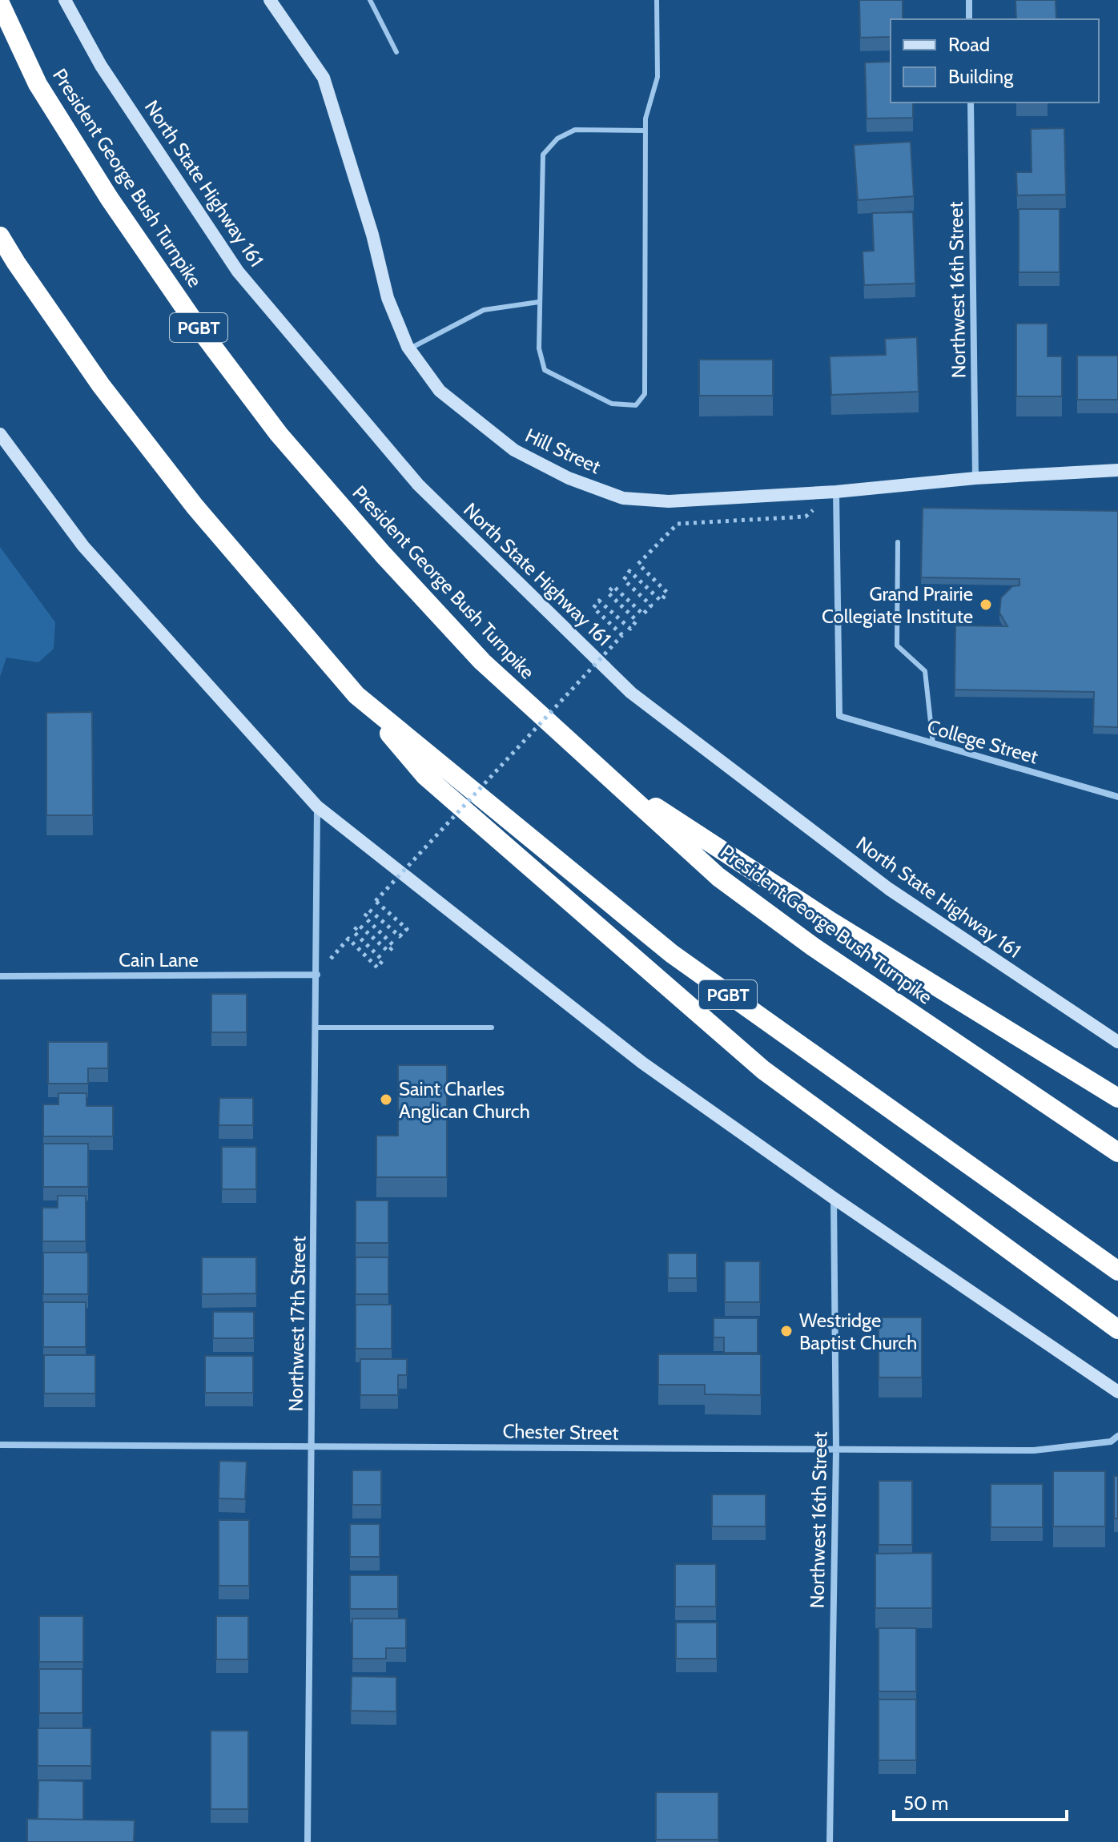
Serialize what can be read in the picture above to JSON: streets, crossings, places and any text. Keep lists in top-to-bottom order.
{
  "streets": {
    "highway": ["President George Bush Turnpike", "PGBT"],
    "main road": ["North State Highway 161", "Hill Street"],
    "street": [
      "Northwest 16th Street",
      "College Street",
      "Cain Lane",
      "Northwest 17th Street",
      "Chester Street"
    ]
  },
  "crossings": [
    ["Northwest 16th Street", "Hill Street"],
    ["Northwest 16th Street", "Chester Street"],
    ["Hill Street", "College Street"],
    ["Cain Lane", "Northwest 17th Street"],
    ["Northwest 17th Street", "Chester Street"]
  ],
  "places": ["Grand Prairie Collegiate Institute", "Saint Charles Anglican Church", "Westridge Baptist Church"],
  "legend": ["Road", "Building"],
  "scale_bar": "50 m"
}
